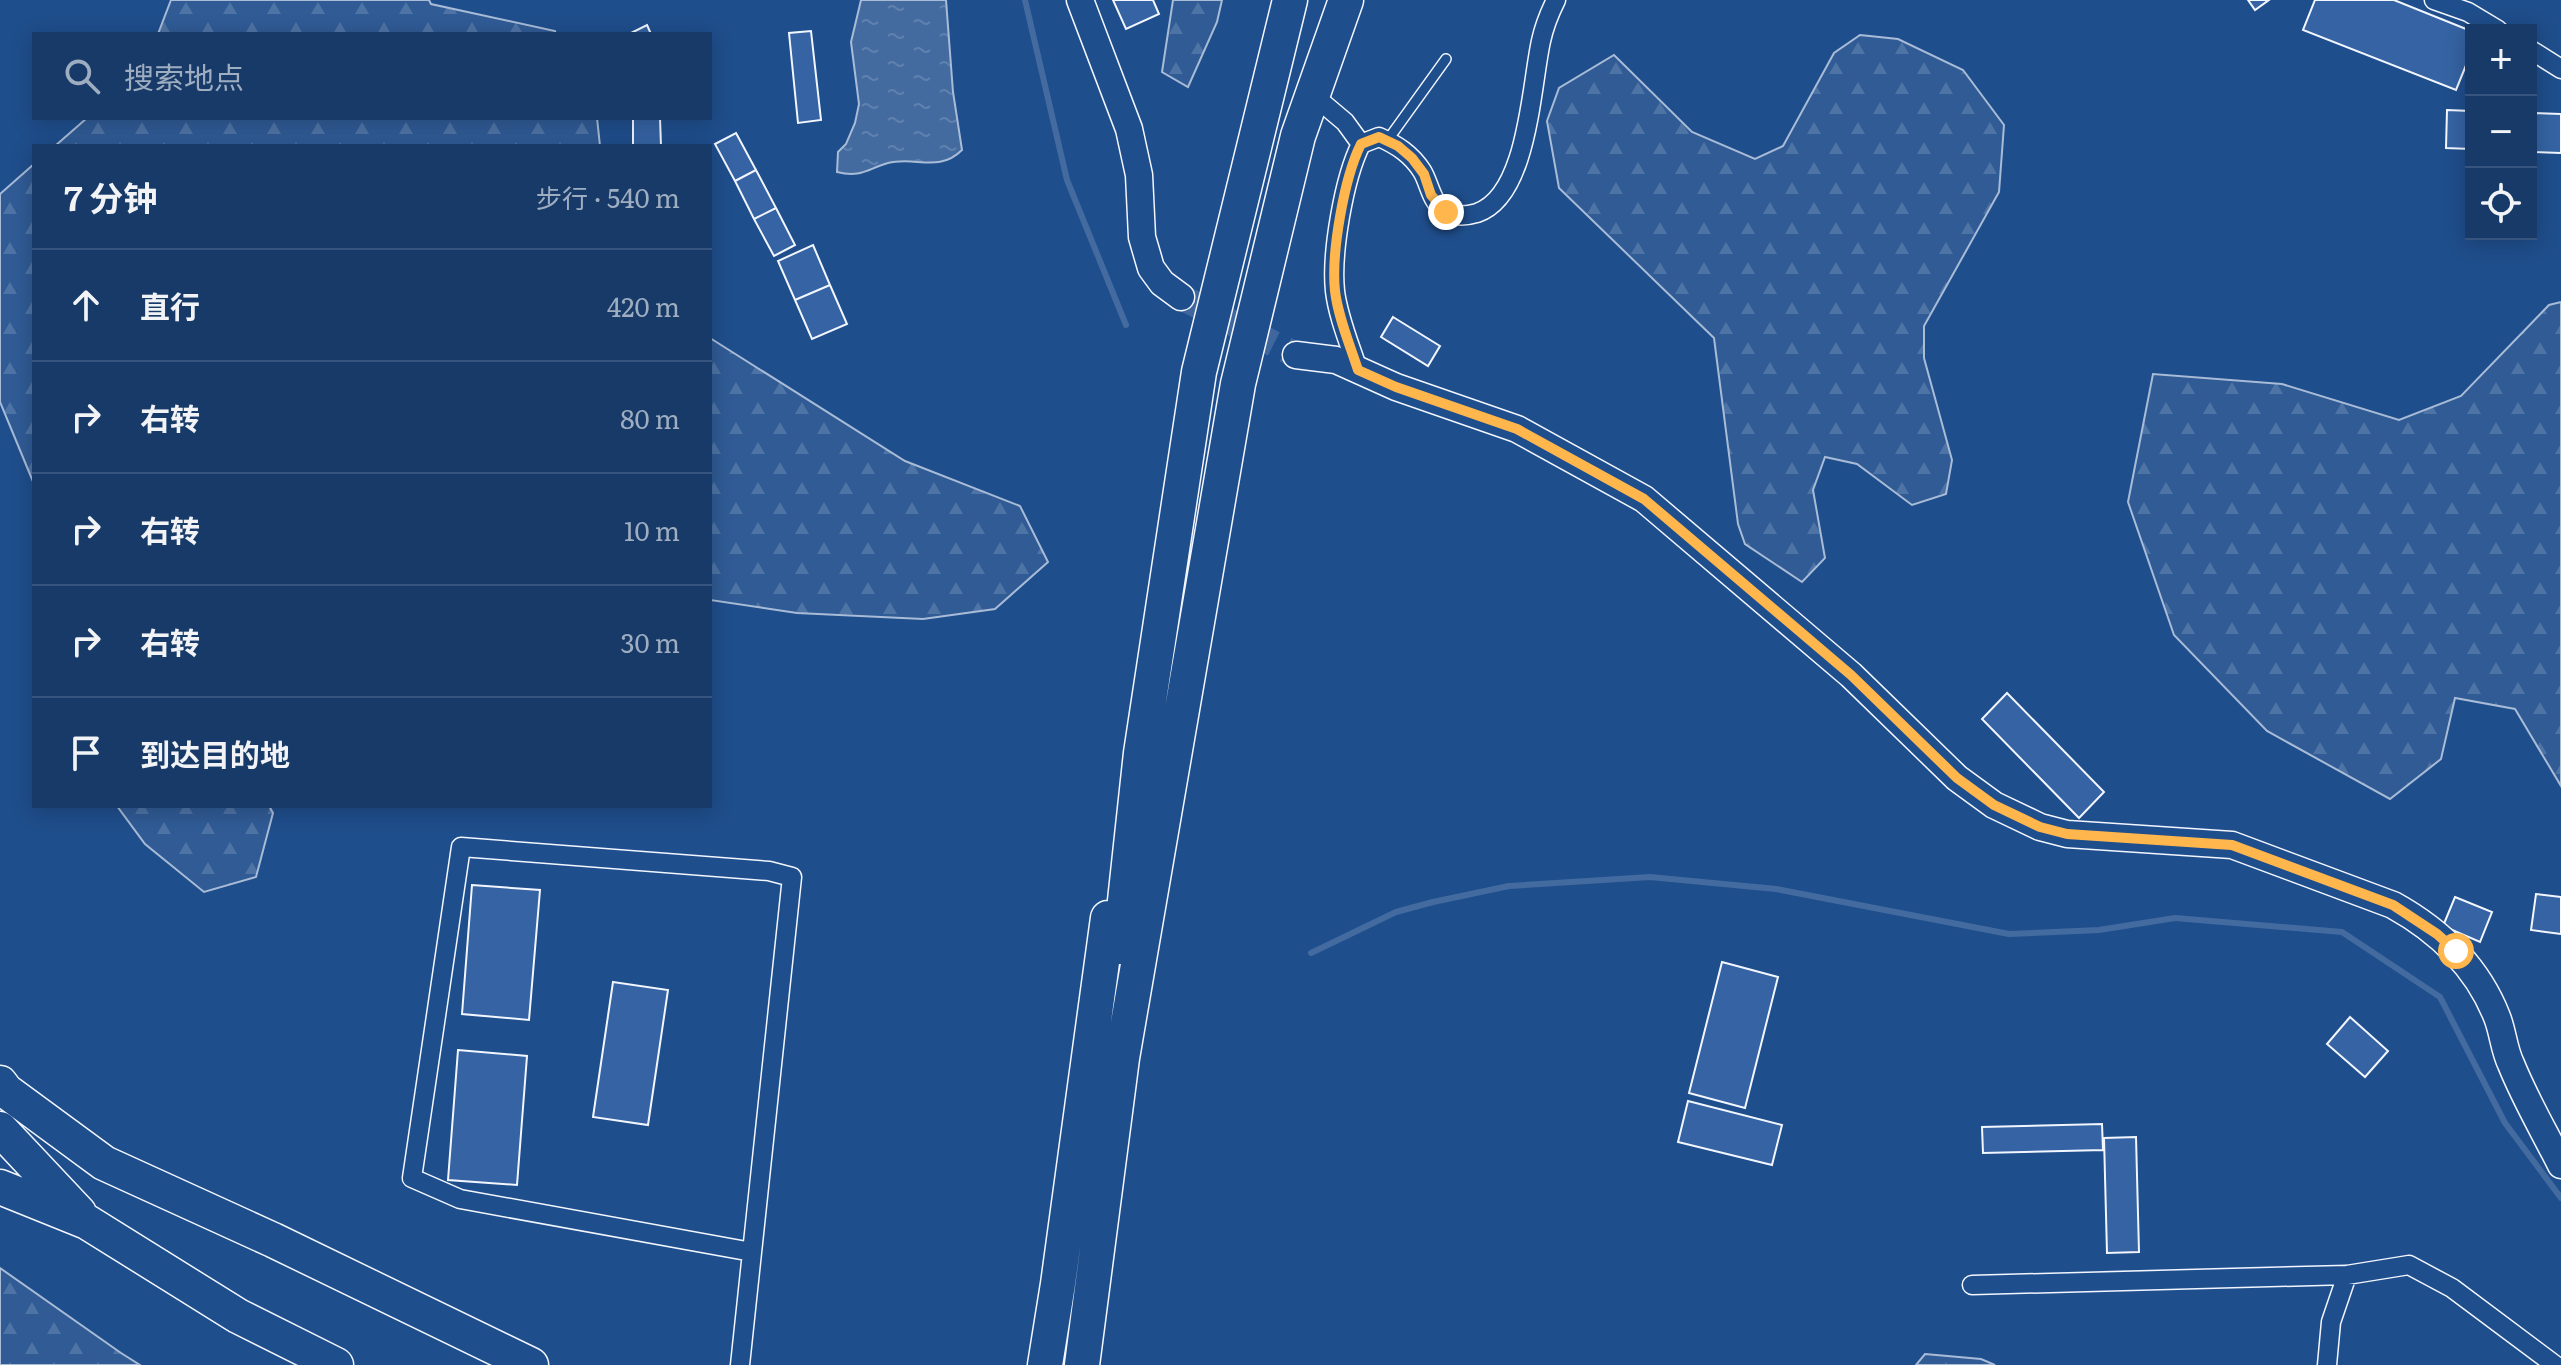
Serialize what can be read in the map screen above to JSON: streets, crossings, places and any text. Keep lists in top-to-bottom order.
{
  "page": {
    "map_buttons": ["+", "−"],
    "search": "搜索地点",
    "heading": ["7 分钟", "步行 · 540 m"],
    "list": [
      ["直行", "420 m"],
      ["右转", "80 m"],
      ["右转", "10 m"],
      ["右转", "30 m"],
      "到达目的地"
    ]
  }
}
